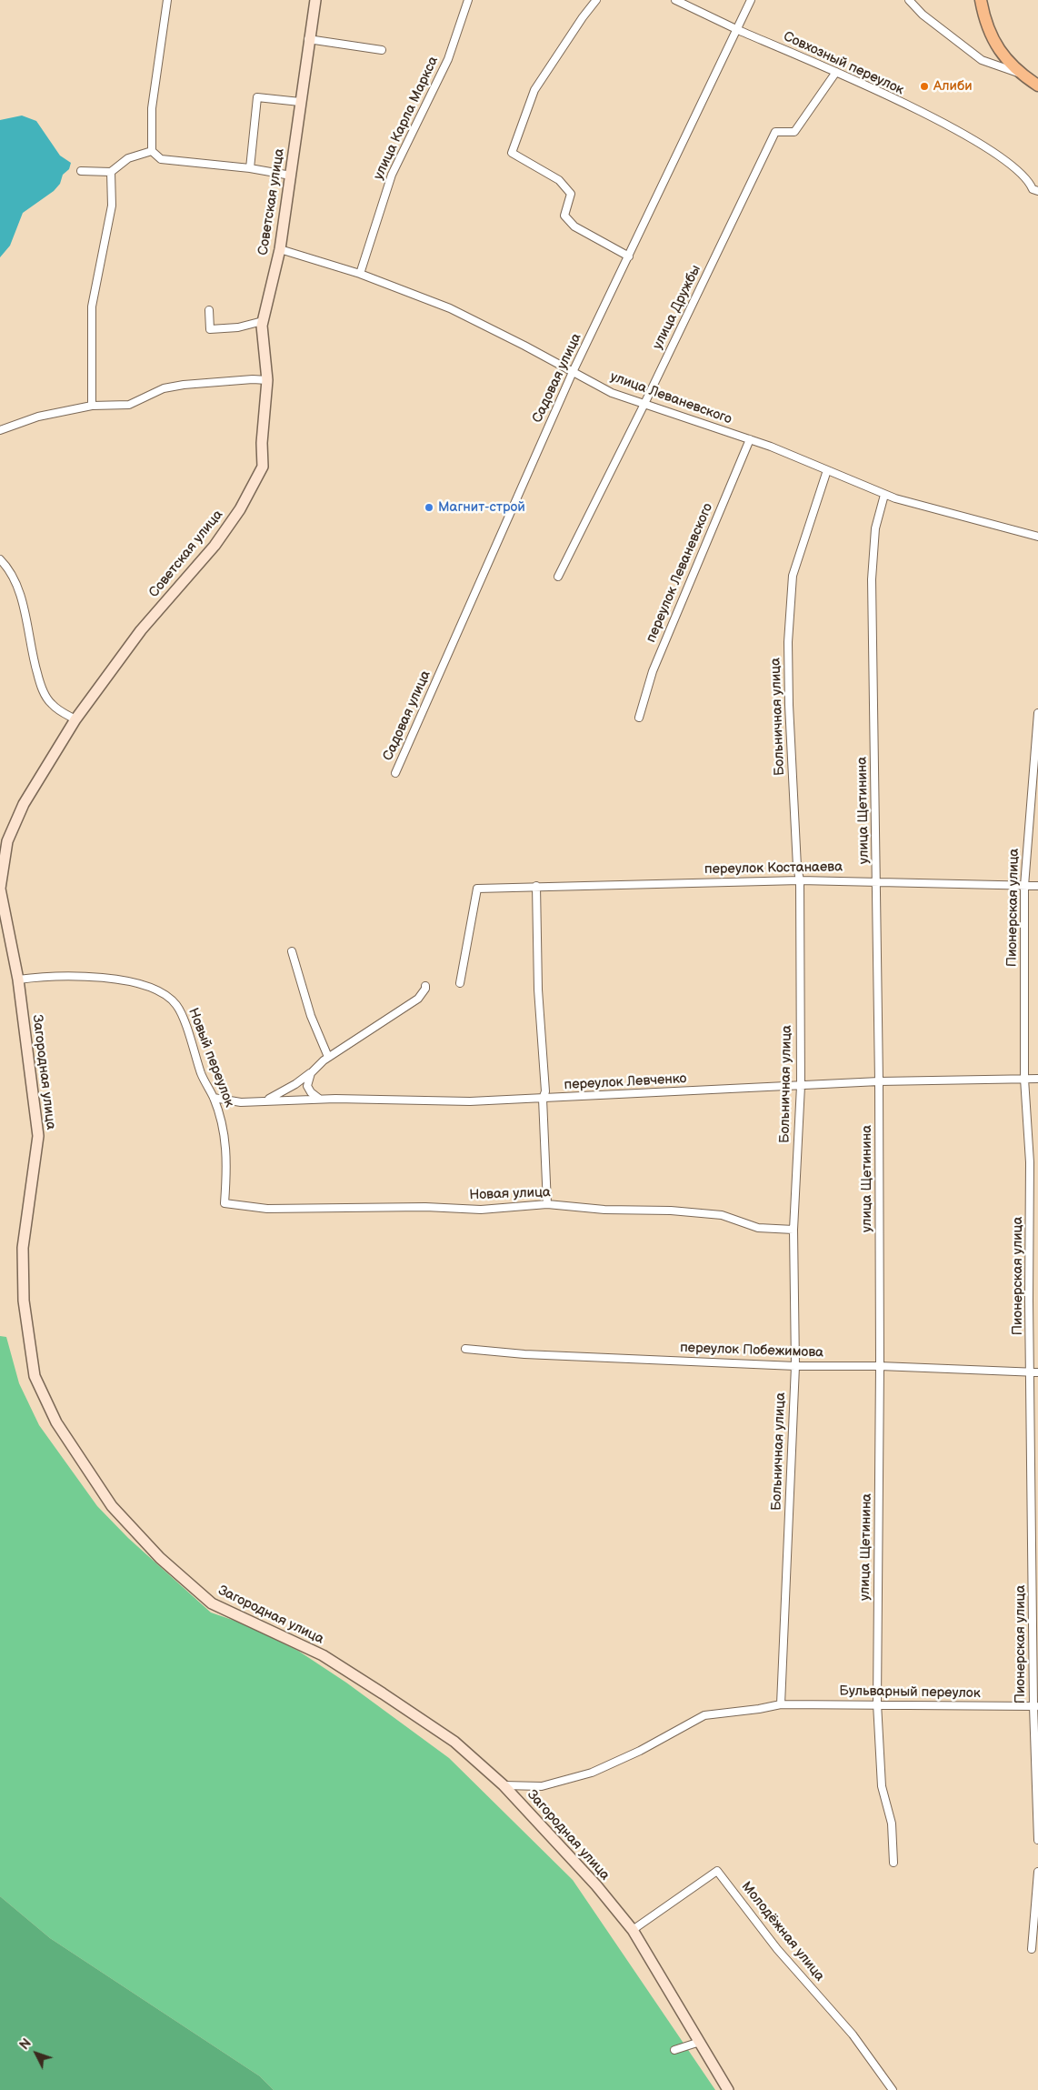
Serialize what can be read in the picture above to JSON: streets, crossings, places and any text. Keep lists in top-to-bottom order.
{
  "streets": {
    "street": [
      "Совхозный переулок",
      "улица Карла Маркса",
      "Советская улица",
      "улица Дружбы",
      "Садовая улица",
      "улица Леваневского",
      "переулок Леваневского",
      "Больничная улица",
      "улица Щетинина",
      "переулок Костанаева",
      "Пионерская улица",
      "Новый переулок",
      "Загородная улица",
      "переулок Левченко",
      "Новая улица",
      "переулок Побежимова",
      "Бульварный переулок",
      "Молодёжная улица"
    ]
  },
  "crossings": [
    ["Совхозный переулок", "улица Дружбы"],
    ["Совхозный переулок", "Садовая улица"],
    ["улица Карла Маркса", "улица Леваневского"],
    ["Советская улица", "улица Леваневского"],
    ["Советская улица", "Новый переулок"],
    ["Советская улица", "Загородная улица"],
    ["улица Дружбы", "улица Леваневского"],
    ["Садовая улица", "улица Леваневского"],
    ["улица Леваневского", "переулок Леваневского"],
    ["улица Леваневского", "Больничная улица"],
    ["улица Леваневского", "улица Щетинина"],
    ["Больничная улица", "переулок Костанаева"],
    ["Больничная улица", "переулок Левченко"],
    ["Больничная улица", "Новая улица"],
    ["Больничная улица", "переулок Побежимова"],
    ["Больничная улица", "Бульварный переулок"],
    ["улица Щетинина", "переулок Костанаева"],
    ["улица Щетинина", "переулок Левченко"],
    ["улица Щетинина", "переулок Побежимова"],
    ["улица Щетинина", "Бульварный переулок"],
    ["переулок Костанаева", "Пионерская улица"],
    ["Пионерская улица", "переулок Левченко"],
    ["Пионерская улица", "переулок Побежимова"],
    ["Пионерская улица", "Бульварный переулок"],
    ["Новый переулок", "Загородная улица"],
    ["Новый переулок", "переулок Левченко"],
    ["Новый переулок", "Новая улица"],
    ["Загородная улица", "Бульварный переулок"],
    ["Загородная улица", "Молодёжная улица"]
  ],
  "places": ["Алиби", "Магнит-строй"],
  "north": "top left"
}
